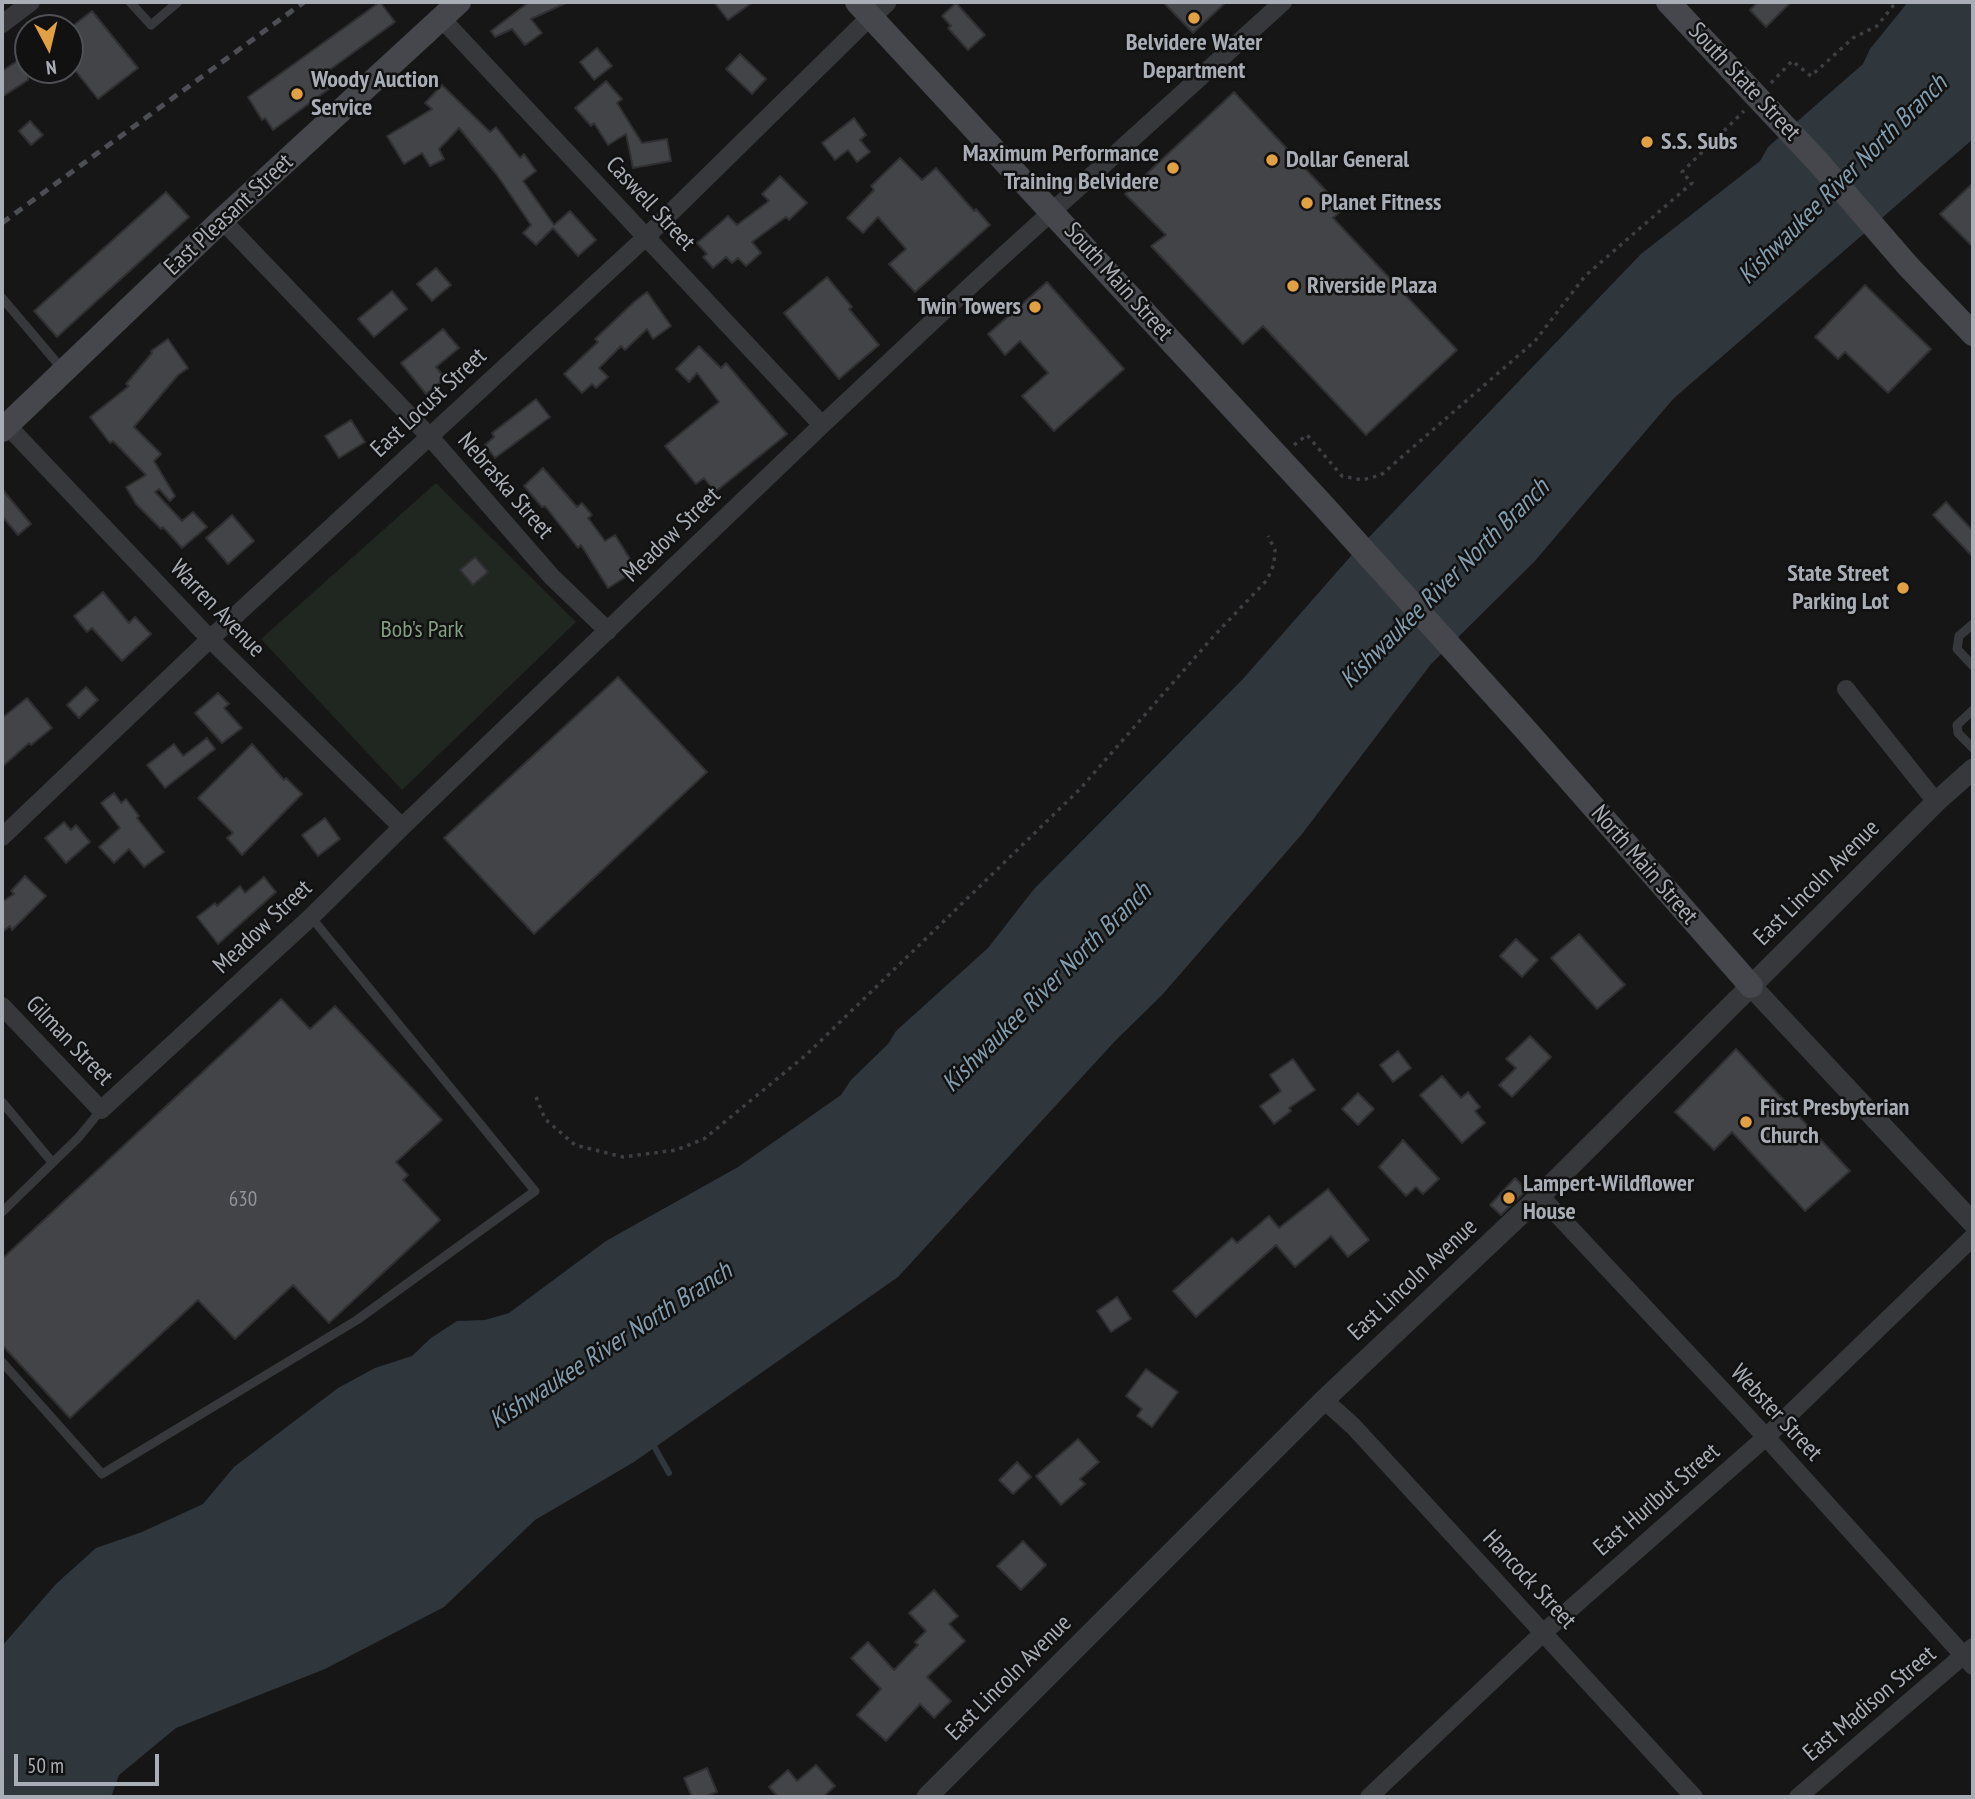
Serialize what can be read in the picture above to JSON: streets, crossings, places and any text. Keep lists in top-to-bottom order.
{
  "streets": {
    "main road": [
      "South State Street",
      "East Pleasant Street",
      "South Main Street",
      "North Main Street"
    ],
    "street": [
      "Caswell Street",
      "East Locust Street",
      "Nebraska Street",
      "Meadow Street",
      "Warren Avenue",
      "East Lincoln Avenue",
      "Gilman Street",
      "Webster Street",
      "East Hurlbut Street",
      "Hancock Street",
      "East Madison Street"
    ]
  },
  "crossings": [
    ["Caswell Street", "East Pleasant Street"],
    ["Caswell Street", "East Locust Street"],
    ["Caswell Street", "Meadow Street"],
    ["East Pleasant Street", "Nebraska Street"],
    ["East Pleasant Street", "Warren Avenue"],
    ["South Main Street", "East Locust Street"],
    ["South Main Street", "Meadow Street"],
    ["South Main Street", "North Main Street"],
    ["East Locust Street", "Nebraska Street"],
    ["East Locust Street", "Warren Avenue"],
    ["Nebraska Street", "Meadow Street"],
    ["Meadow Street", "Warren Avenue"],
    ["Meadow Street", "Gilman Street"],
    ["North Main Street", "East Lincoln Avenue"],
    ["East Lincoln Avenue", "Webster Street"],
    ["East Lincoln Avenue", "Hancock Street"],
    ["Webster Street", "East Hurlbut Street"],
    ["Webster Street", "East Madison Street"],
    ["East Hurlbut Street", "Hancock Street"]
  ],
  "water": ["Kishwaukee River North Branch"],
  "parks": ["Bob's Park"],
  "places": [
    "Belvidere Water Department",
    "Woody Auction Service",
    "S.S. Subs",
    "Dollar General",
    "Maximum Performance Training Belvidere",
    "Planet Fitness",
    "Riverside Plaza",
    "Twin Towers",
    "State Street Parking Lot",
    "First Presbyterian Church",
    "Lampert-Wildflower House"
  ],
  "house_numbers": ["630"],
  "scale_bar": "50 m",
  "north": "bottom"
}
